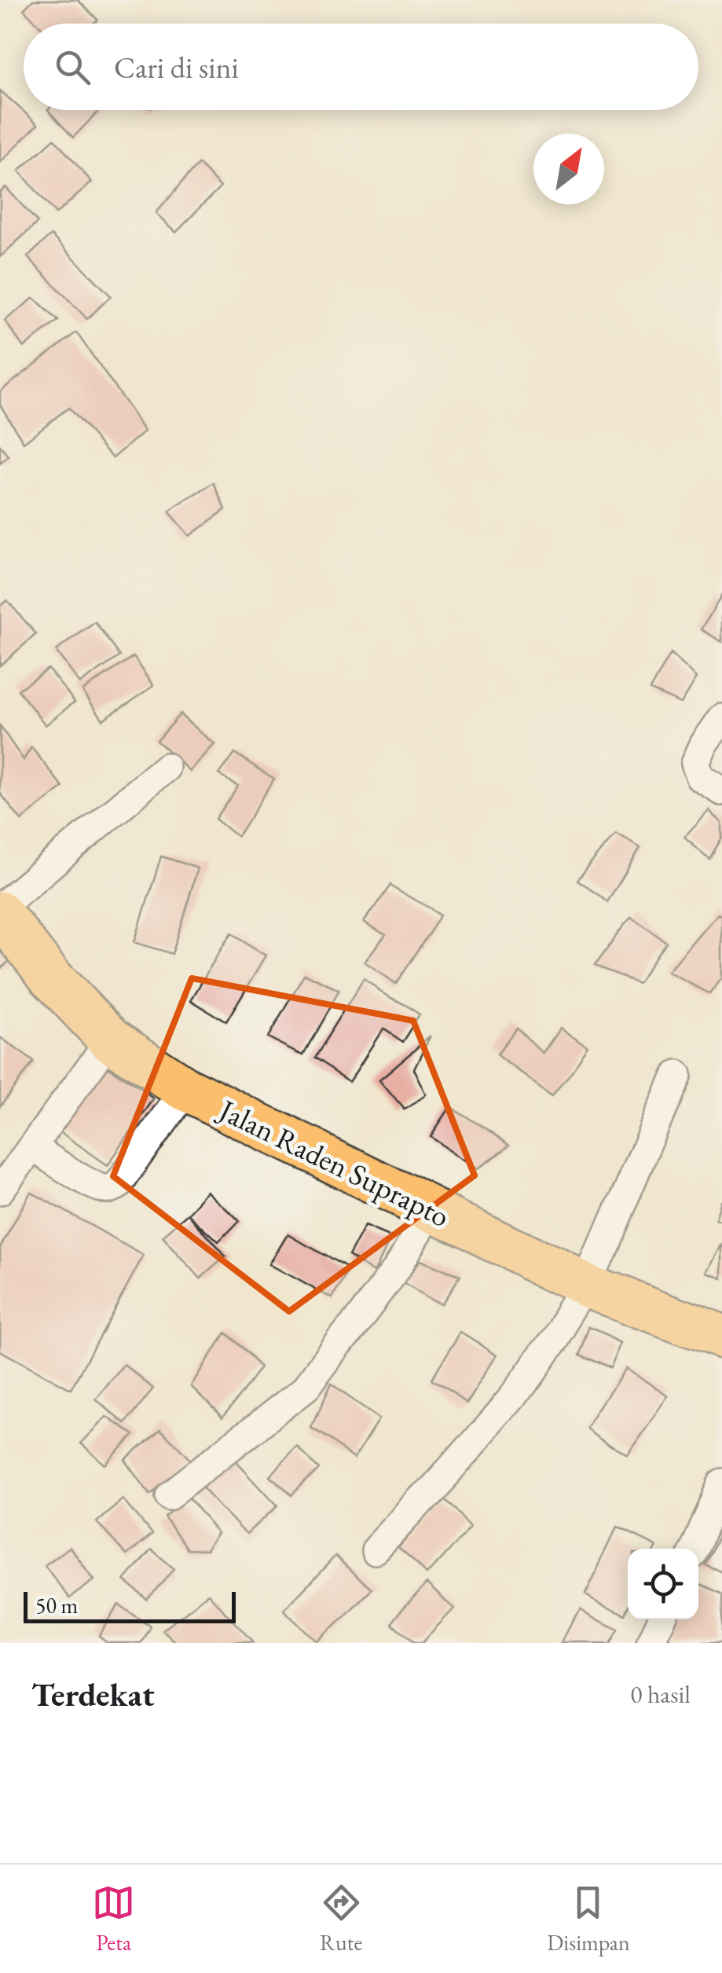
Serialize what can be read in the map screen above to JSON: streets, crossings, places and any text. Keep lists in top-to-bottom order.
{
  "streets": {
    "highway": ["Jalan Raden Suprapto"]
  },
  "scale_bar": "50 m",
  "north": "top right",
  "page": {
    "search": "Cari di sini",
    "scale": "50 m",
    "heading": ["Terdekat", "0 hasil"],
    "nav": ["Peta", "Rute", "Disimpan"]
  }
}
